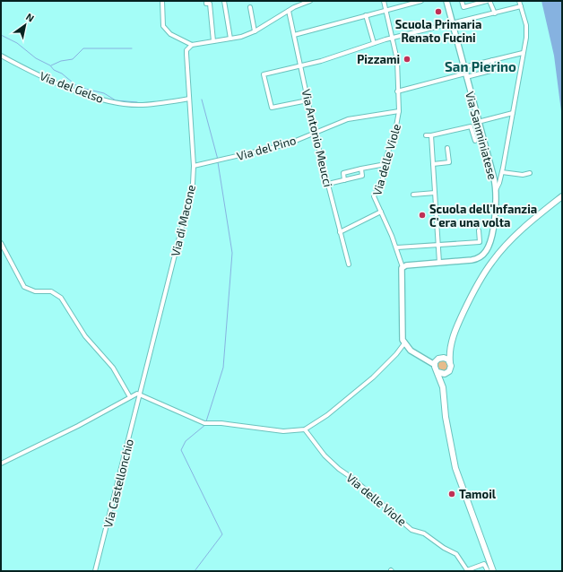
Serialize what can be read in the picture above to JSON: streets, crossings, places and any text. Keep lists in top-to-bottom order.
{
  "streets": {
    "street": [
      "Via del Gelso",
      "Via Sanminiatese",
      "Via Antonio Meucci",
      "Via del Pino",
      "Via delle Viole",
      "Via di Macone",
      "Via Castellonchio"
    ]
  },
  "crossings": [
    ["Via del Gelso", "Via di Macone"],
    ["Via Antonio Meucci", "Via del Pino"],
    ["Via del Pino", "Via delle Viole"],
    ["Via del Pino", "Via di Macone"],
    ["Via di Macone", "Via Castellonchio"]
  ],
  "districts": ["San Pierino"],
  "places": [
    "Scuola Primaria Renato Fucini",
    "Pizzami",
    "Scuola dell'Infanzia C'era una volta",
    "Tamoil"
  ],
  "north": "top right"
}
